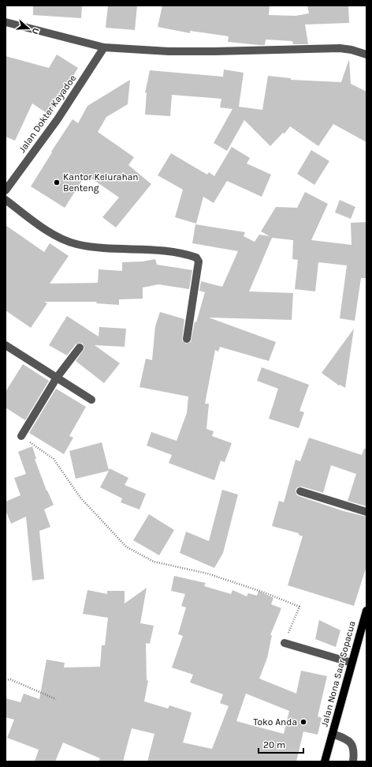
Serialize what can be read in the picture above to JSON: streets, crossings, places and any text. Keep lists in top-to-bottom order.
{
  "streets": {
    "main road": ["Jalan Nona Saar Sopacua"],
    "street": ["Jalan Dokter Kayadoe"]
  },
  "places": ["Kantor Kelurahan Benteng", "Toko Anda"],
  "scale_bar": "20 m",
  "north": "right"
}
